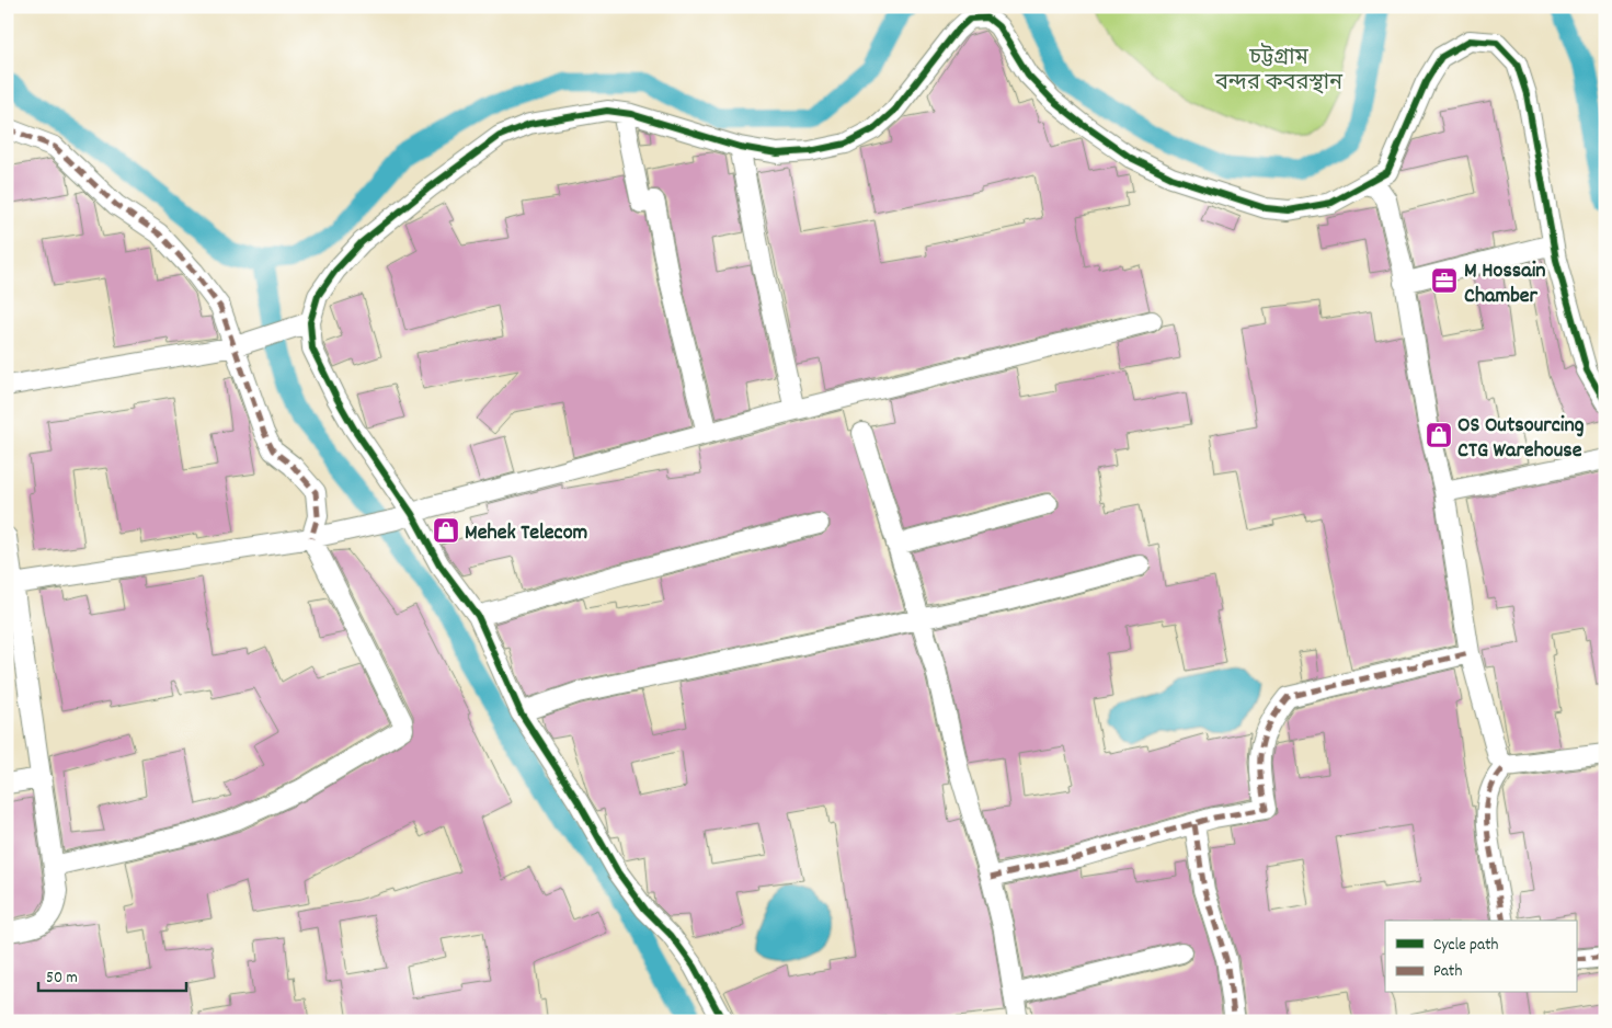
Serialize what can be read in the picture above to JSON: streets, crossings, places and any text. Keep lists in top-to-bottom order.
{
  "parks": ["চট্টগ্রাম বন্দর কবরস্থান"],
  "places": {
    "office": ["M Hossain Chamber"],
    "shop": ["OS Outsourcing CTG Warehouse", "Mehek Telecom"]
  },
  "legend": ["Cycle path", "Path"],
  "scale_bar": "50 m"
}
